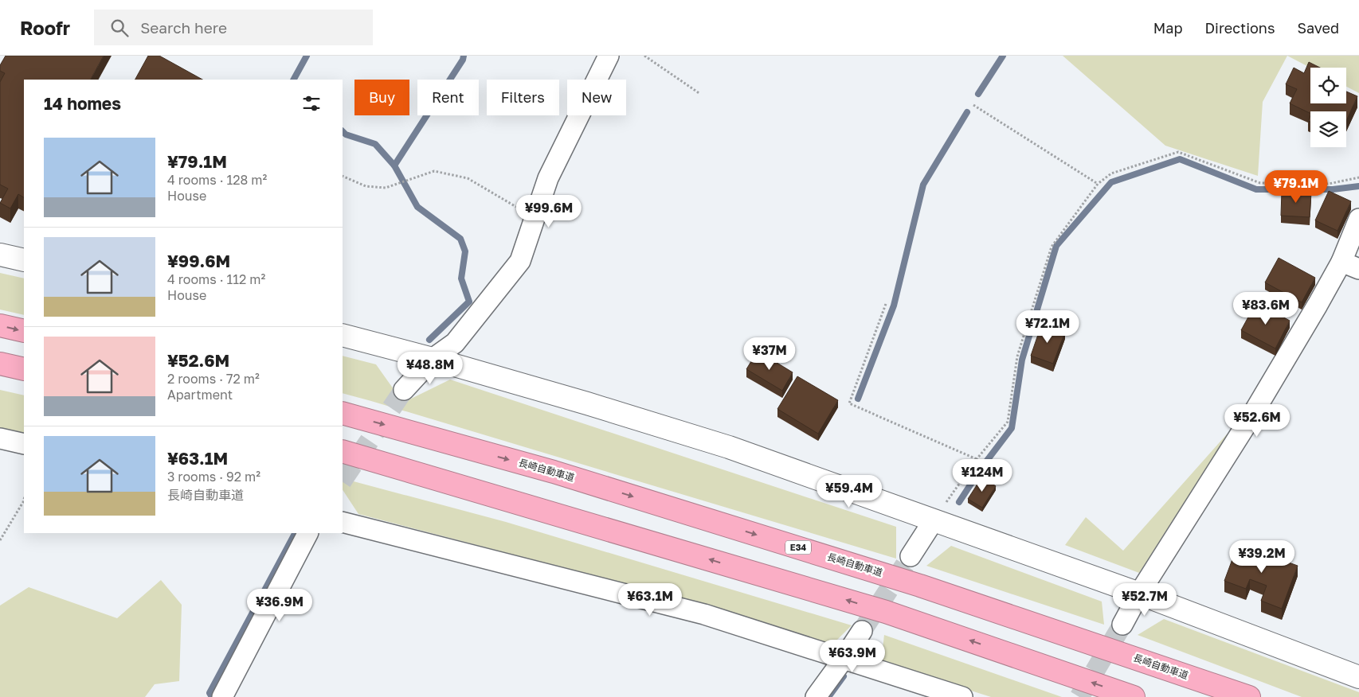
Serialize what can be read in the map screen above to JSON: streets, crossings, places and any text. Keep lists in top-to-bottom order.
{
  "streets": {
    "highway": ["長崎自動車道", "E34"]
  },
  "page": {
    "header": "Roofr",
    "search": "Search here",
    "nav": ["Map", "Directions", "Saved"],
    "chip": [
      "Buy",
      "Rent",
      "Filters",
      "New"
    ],
    "heading": "14 homes",
    "list": [
      {
        "name": "¥79.1M",
        "note": "4 rooms · 128 m² · House"
      },
      {
        "name": "¥99.6M",
        "note": "4 rooms · 112 m² · House"
      },
      {
        "name": "¥52.6M",
        "note": "2 rooms · 72 m² · Apartment"
      },
      {
        "name": "¥63.1M",
        "note": "3 rooms · 92 m² · 長崎自動車道"
      }
    ],
    "price": [
      "¥79.1M",
      "¥99.6M",
      "¥83.6M",
      "¥72.1M",
      "¥37M",
      "¥48.8M",
      "¥52.6M",
      "¥124M",
      "¥59.4M",
      "¥39.2M",
      "¥63.1M",
      "¥52.7M",
      "¥36.9M",
      "¥63.9M"
    ]
  }
}
